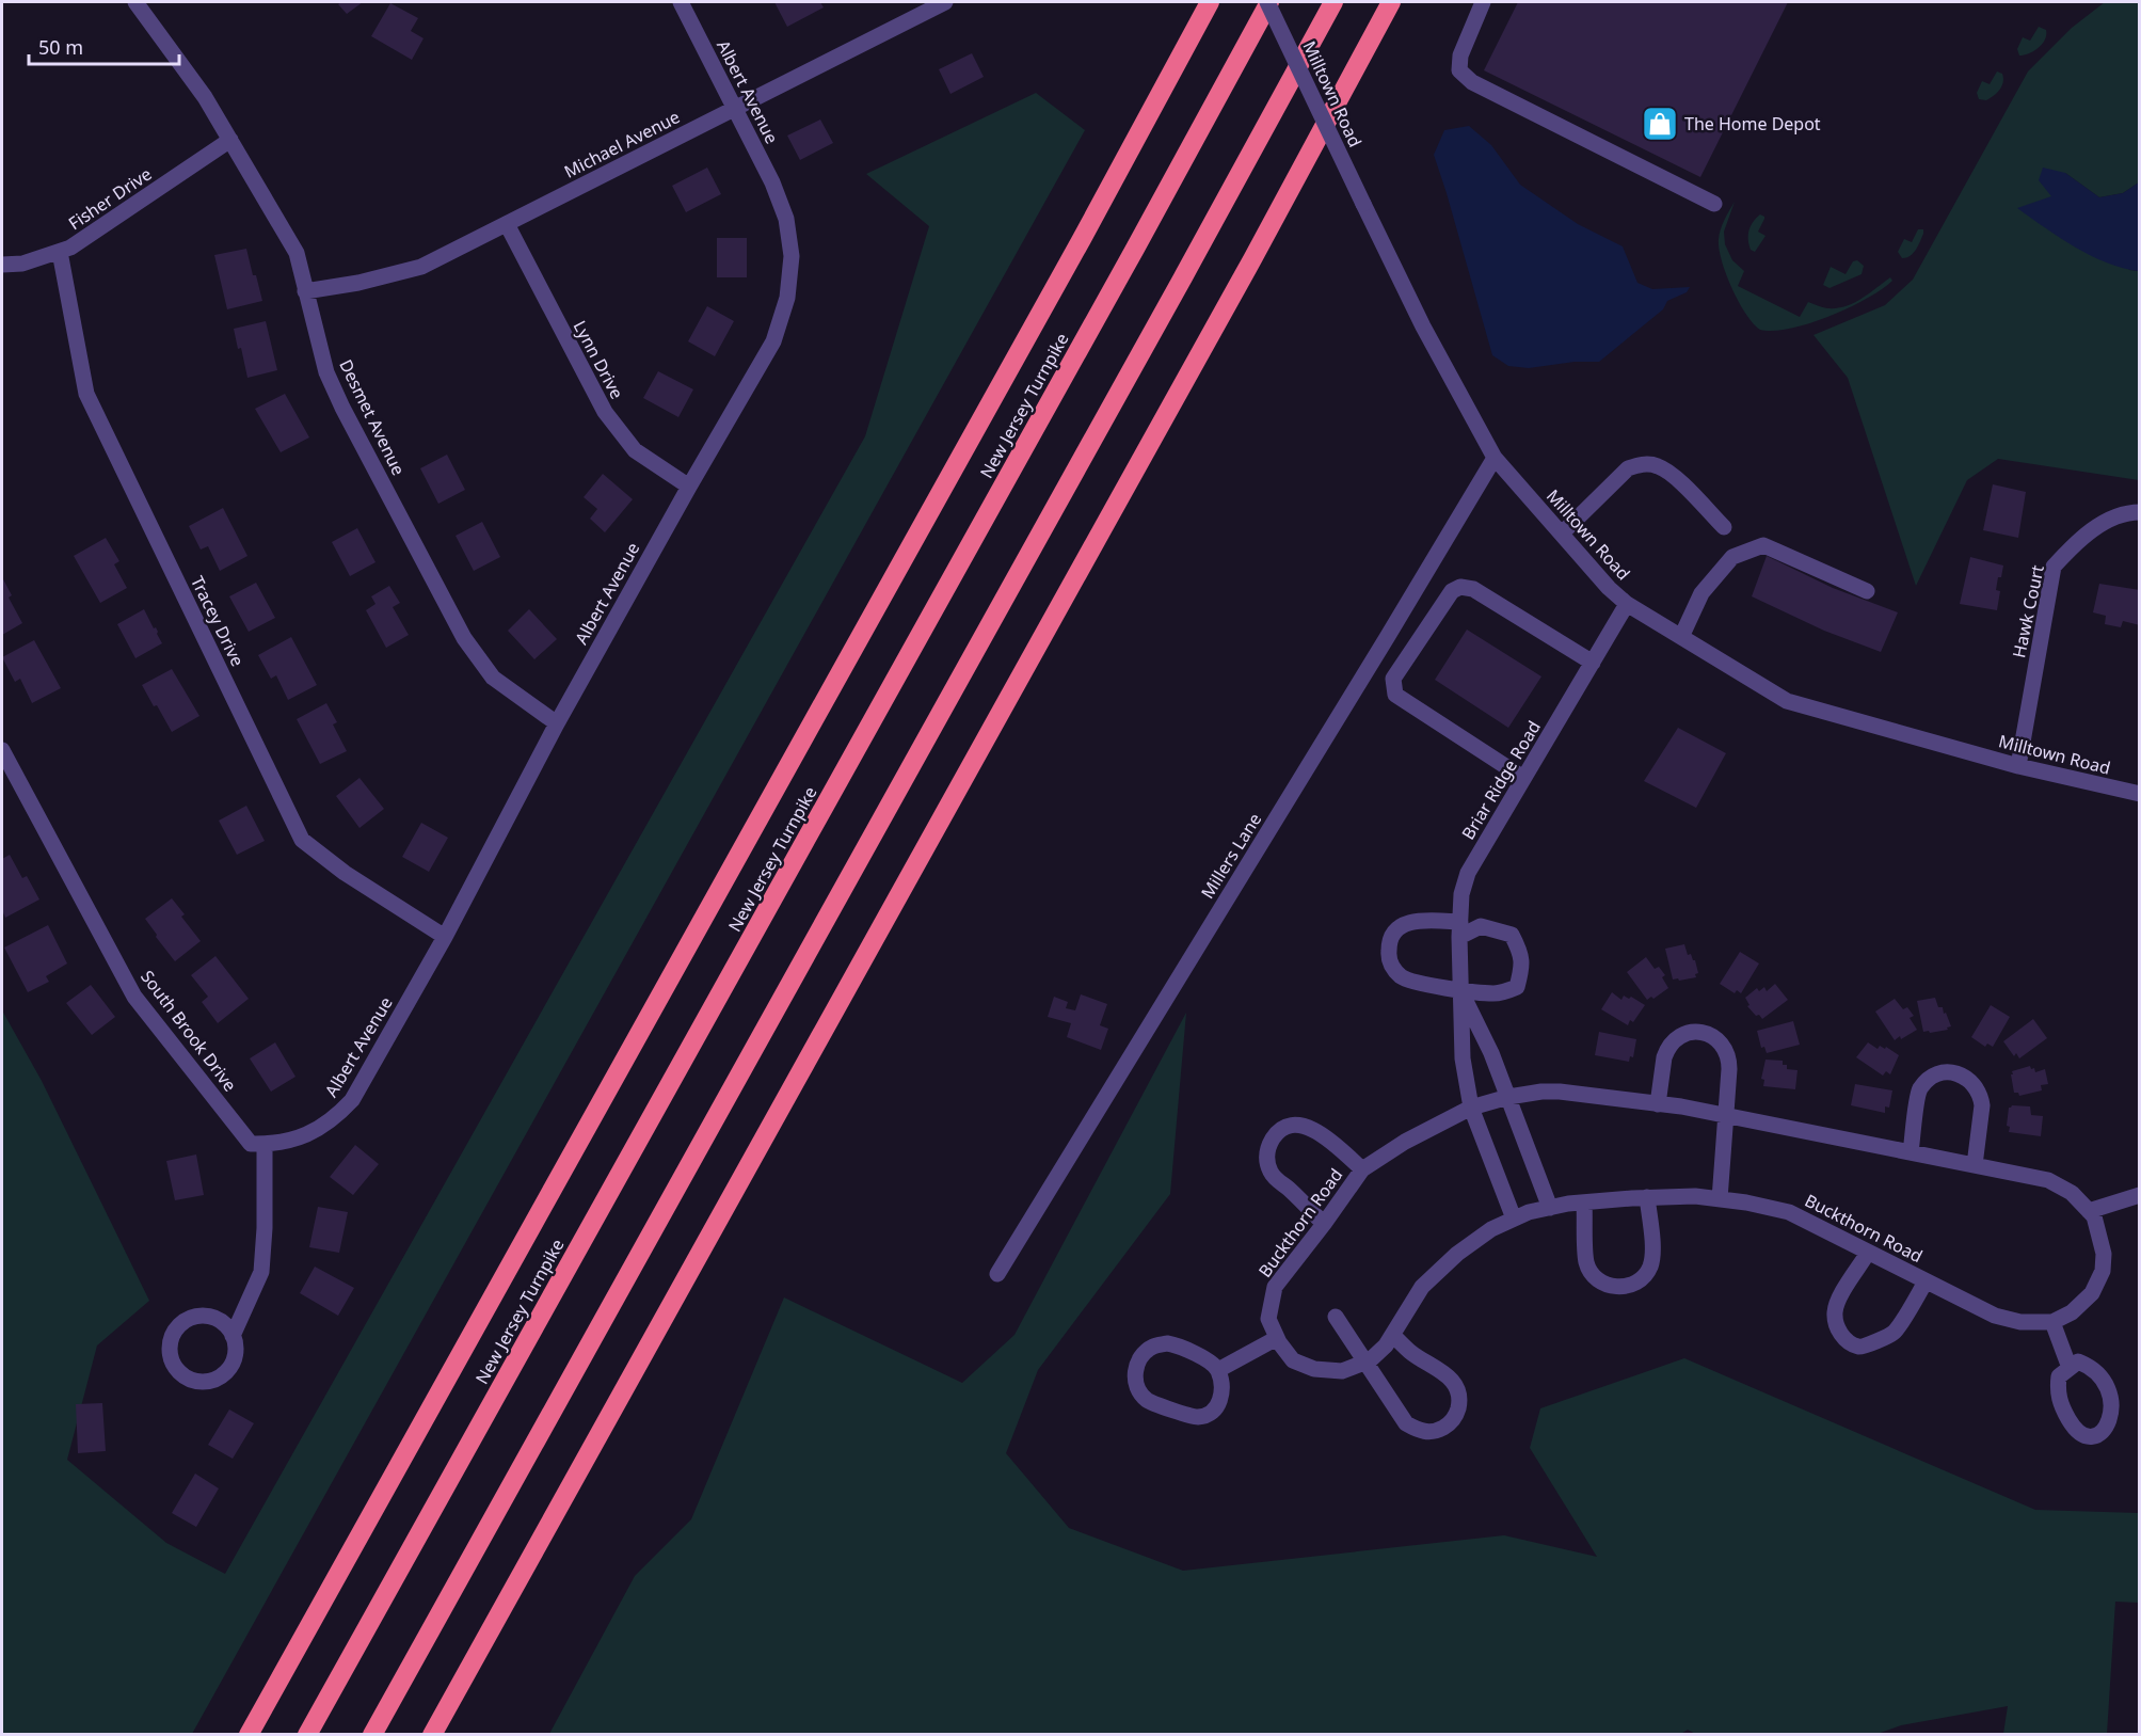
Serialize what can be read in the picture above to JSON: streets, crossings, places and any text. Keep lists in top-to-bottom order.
{
  "streets": {
    "highway": ["New Jersey Turnpike"],
    "street": [
      "Albert Avenue",
      "Milltown Road",
      "Michael Avenue",
      "Fisher Drive",
      "Lynn Drive",
      "Desmet Avenue",
      "Hawk Court",
      "Tracey Drive",
      "Briar Ridge Road",
      "Millers Lane",
      "South Brook Drive",
      "Buckthorn Road"
    ]
  },
  "crossings": [
    ["Albert Avenue", "Michael Avenue"],
    ["Albert Avenue", "Lynn Drive"],
    ["Albert Avenue", "Desmet Avenue"],
    ["Albert Avenue", "Tracey Drive"],
    ["Albert Avenue", "South Brook Drive"],
    ["Milltown Road", "New Jersey Turnpike"],
    ["Milltown Road", "Hawk Court"],
    ["Milltown Road", "Briar Ridge Road"],
    ["Milltown Road", "Millers Lane"],
    ["Michael Avenue", "Lynn Drive"],
    ["Michael Avenue", "Desmet Avenue"],
    ["Fisher Drive", "Desmet Avenue"],
    ["Fisher Drive", "Tracey Drive"],
    ["Briar Ridge Road", "Buckthorn Road"]
  ],
  "places": {
    "shop": ["The Home Depot"]
  },
  "scale_bar": "50 m"
}
